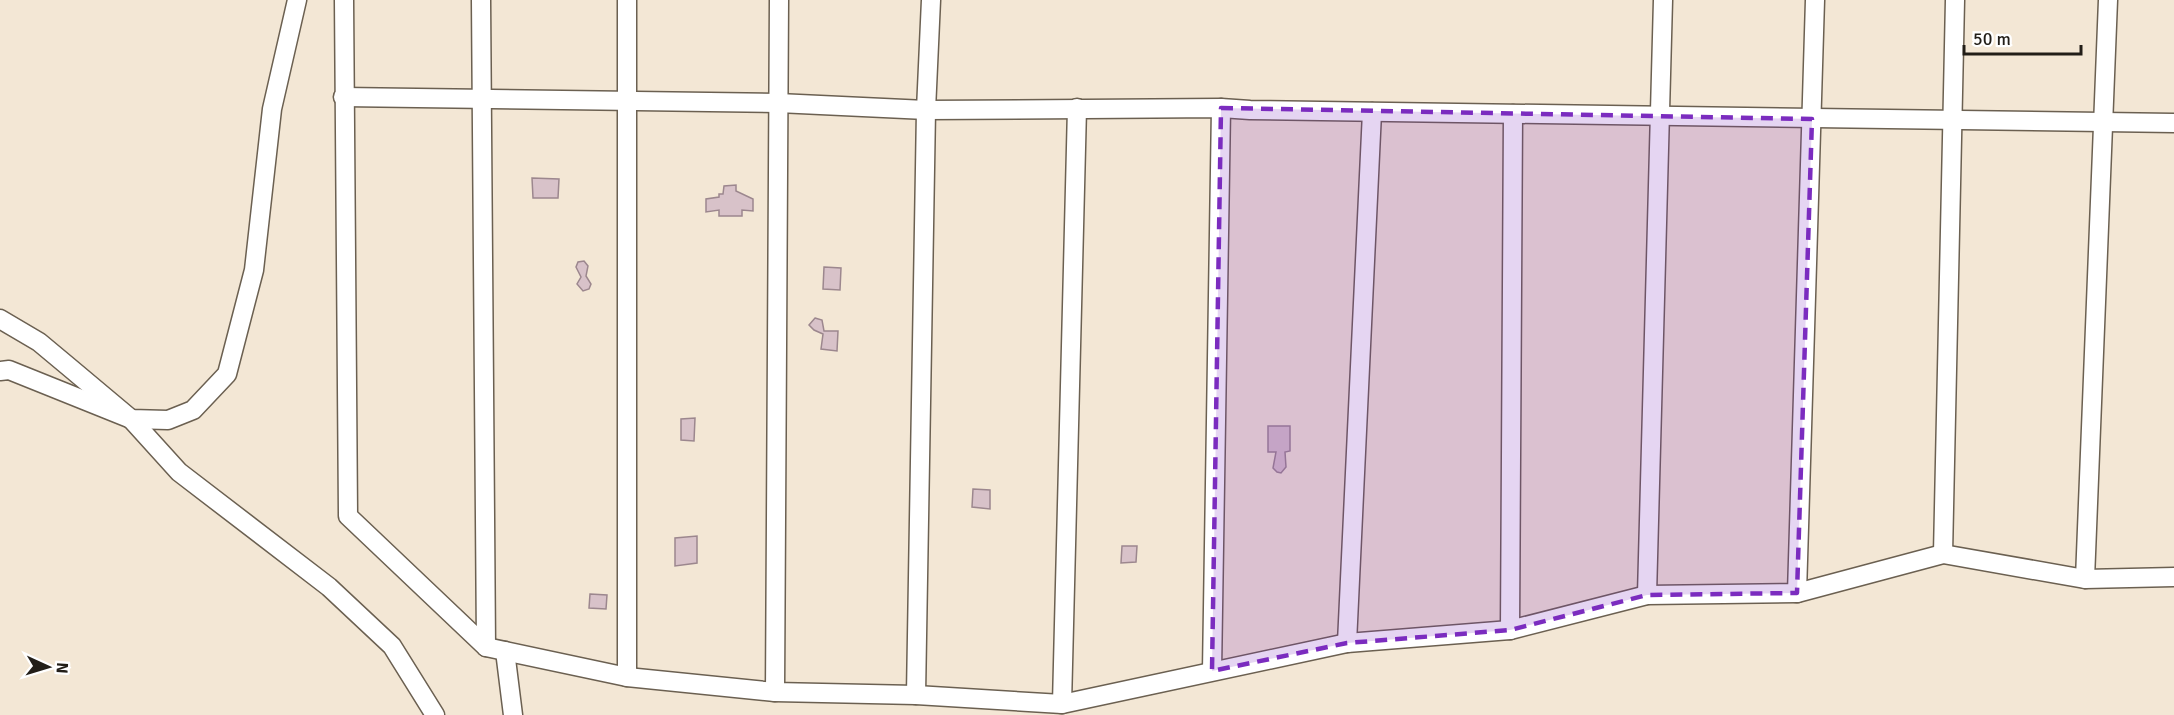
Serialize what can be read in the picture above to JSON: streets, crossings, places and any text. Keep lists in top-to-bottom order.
{
  "scale_bar": "50 m",
  "north": "right"
}
